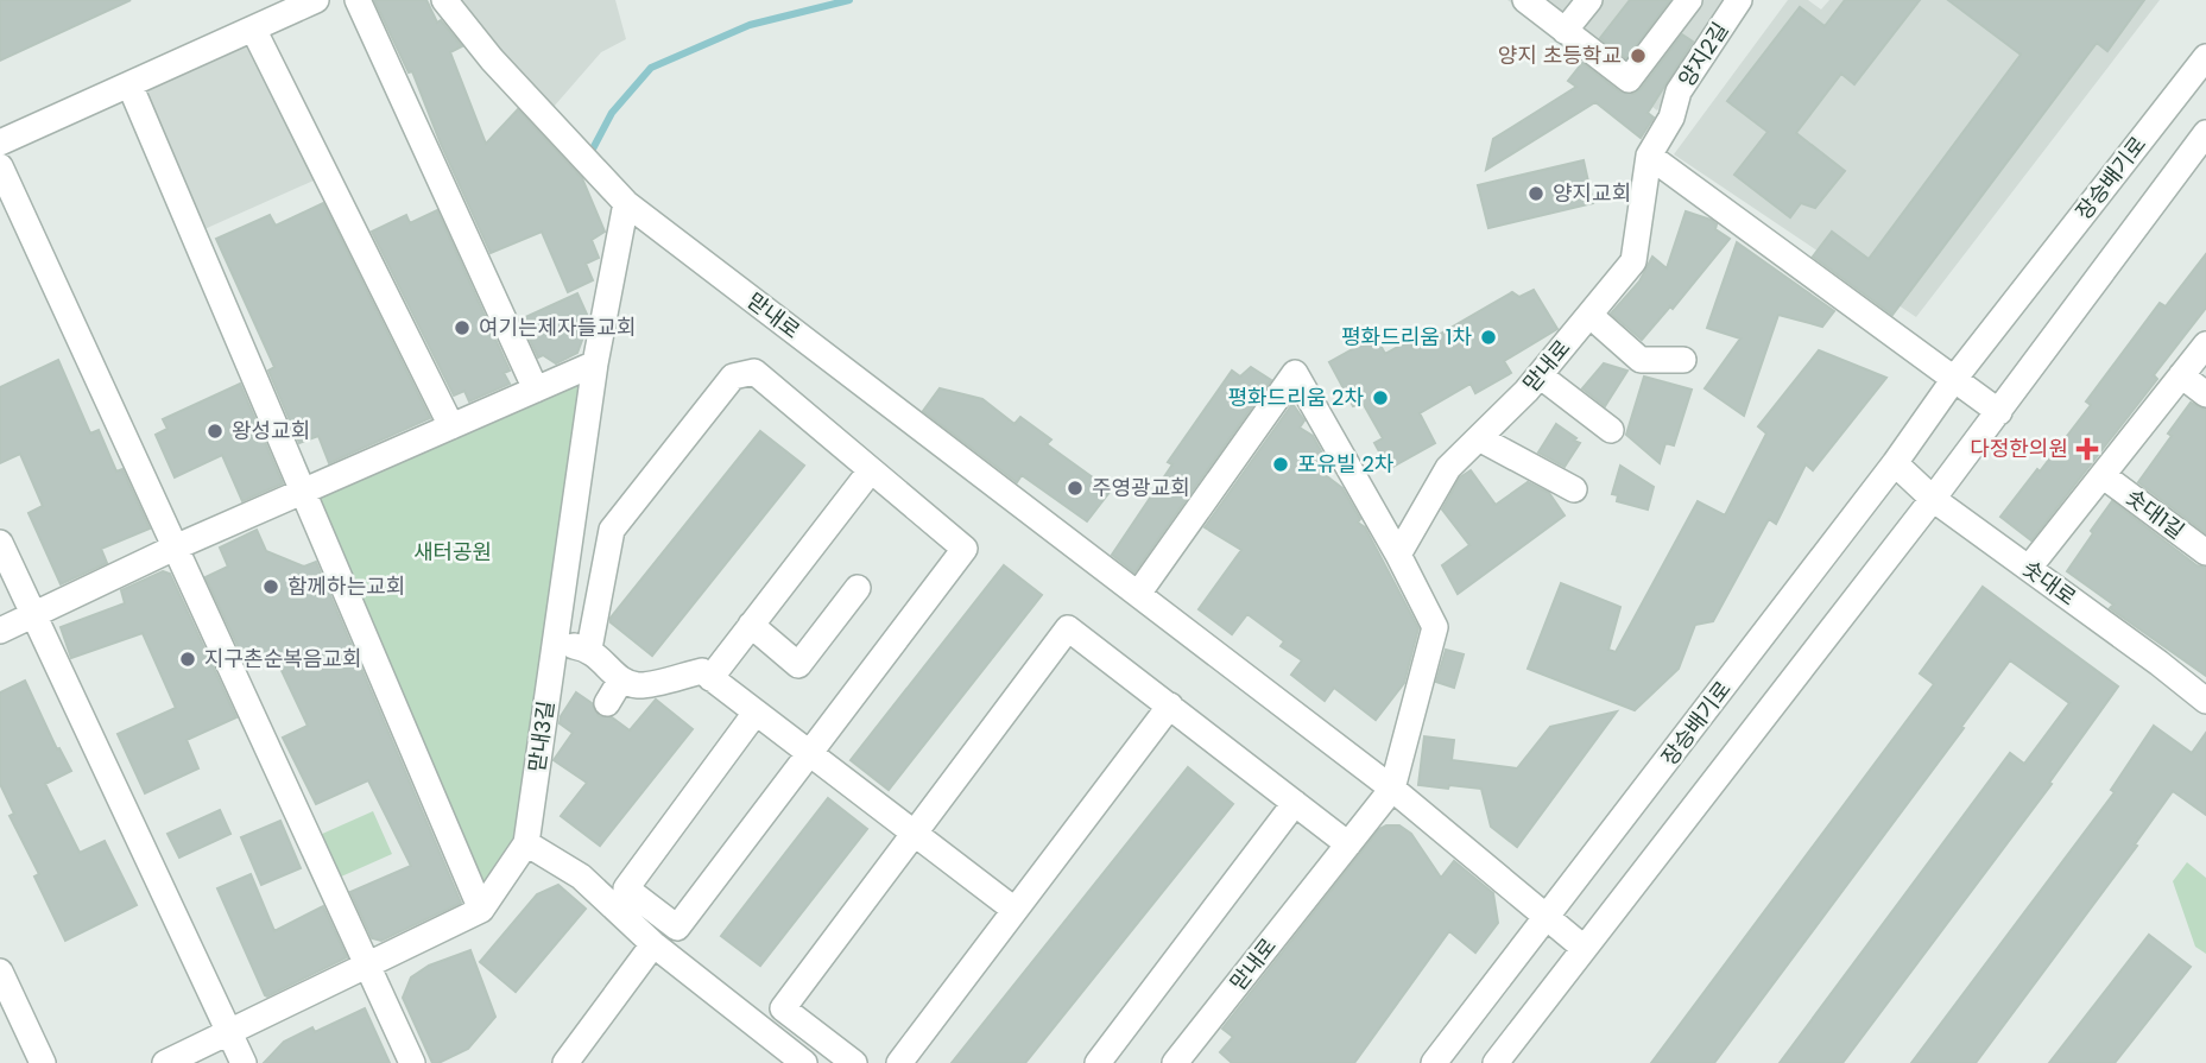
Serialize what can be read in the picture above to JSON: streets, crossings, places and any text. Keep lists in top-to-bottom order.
{
  "streets": {
    "street": [
      "양지2길",
      "장승배기로",
      "맏내로",
      "솟대1길",
      "솟대로",
      "맏내3길"
    ]
  },
  "crossings": [
    ["양지2길", "맏내로"],
    ["장승배기로", "맏내로"],
    ["장승배기로", "솟대로"],
    ["맏내로", "맏내3길"],
    ["솟대1길", "솟대로"]
  ],
  "parks": ["새터공원"],
  "places": {
    "other": [
      "양지 초등학교",
      "양지교회",
      "여기는제자들교회",
      "평화드리움 1차",
      "평화드리움 2차",
      "왕성교회",
      "포유빌 2차",
      "주영광교회",
      "함께하는교회",
      "지구촌순복음교회"
    ],
    "health": ["다정한의원"]
  }
}
